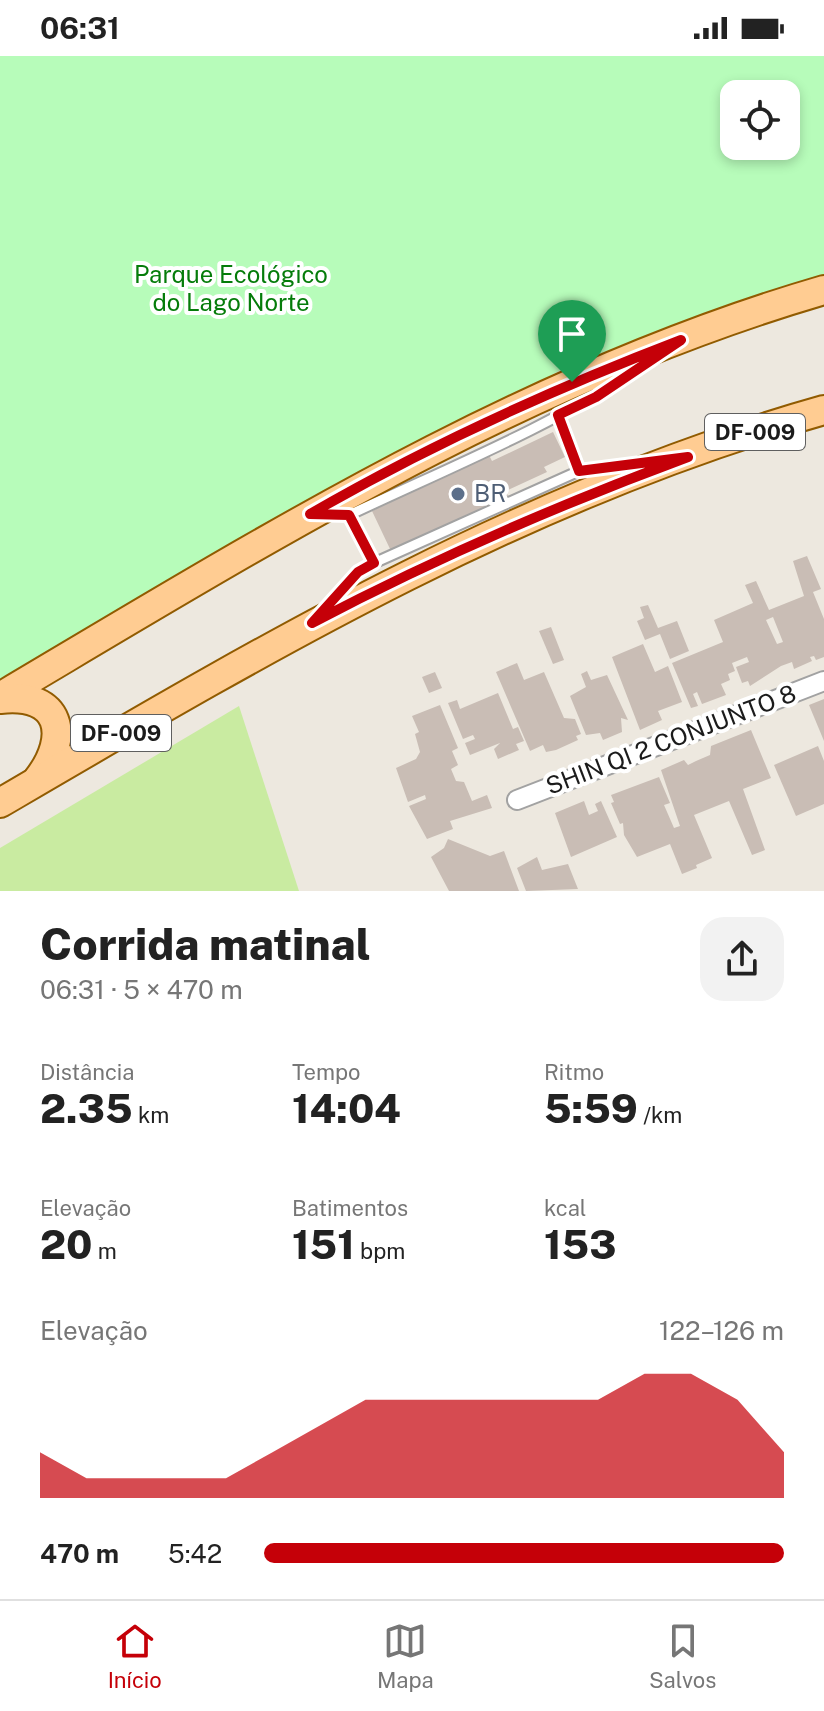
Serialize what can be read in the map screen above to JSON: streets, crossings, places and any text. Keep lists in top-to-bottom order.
{
  "streets": {
    "main road": ["DF-009"],
    "street": ["SHIN QI 2 CONJUNTO 8"]
  },
  "parks": ["Parque Ecológico do Lago Norte"],
  "places": ["BR"],
  "page": {
    "status": "06:31",
    "heading": ["Corrida matinal", "06:31 · 5 × 470 m"],
    "stats": [
      ["Distância", "2.35 km"],
      ["Tempo", "14:04"],
      ["Ritmo", "5:59 /km"],
      ["Elevação", "20 m"],
      ["Batimentos", "151 bpm"],
      ["kcal", "153"]
    ],
    "chart": ["Elevação", "122–126 m"],
    "list": [
      {
        "name": "470 m",
        "note": "5:42"
      }
    ],
    "tabs": ["Início", "Mapa", "Salvos"]
  }
}
